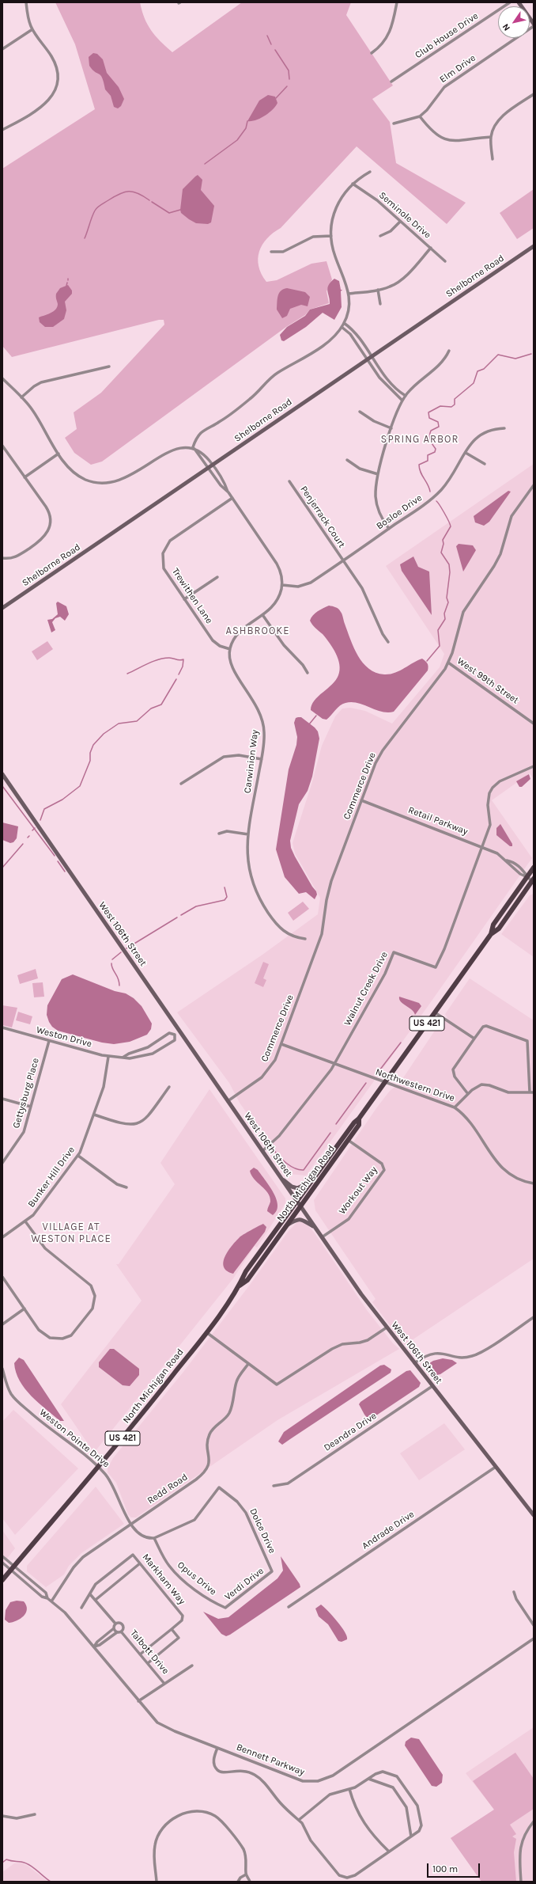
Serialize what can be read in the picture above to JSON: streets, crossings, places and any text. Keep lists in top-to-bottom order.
{
  "streets": {
    "main road": ["US 421", "North Michigan Road"],
    "street": [
      "Club House Drive",
      "Elm Drive",
      "Seminole Drive",
      "Shelborne Road",
      "Bosloe Drive",
      "Penjerrack Court",
      "Trewithen Lane",
      "West 99th Street",
      "Carwinion Way",
      "Commerce Drive",
      "Retail Parkway",
      "West 106th Street",
      "Walnut Creek Drive",
      "Weston Drive",
      "Northwestern Drive",
      "Gettysburg Place",
      "Bunker Hill Drive",
      "Workout Way",
      "Deandra Drive",
      "Weston Pointe Drive",
      "Redd Road",
      "Andrade Drive",
      "Dolce Drive",
      "Opus Drive",
      "Markham Way",
      "Verdi Drive",
      "Talbott Drive",
      "Bennett Parkway"
    ]
  },
  "crossings": [
    ["Bosloe Drive", "Penjerrack Court"],
    ["Trewithen Lane", "Carwinion Way"],
    ["West 99th Street", "Commerce Drive"],
    ["Commerce Drive", "Retail Parkway"],
    ["Commerce Drive", "West 106th Street"],
    ["Commerce Drive", "Northwestern Drive"],
    ["Retail Parkway", "Walnut Creek Drive"],
    ["Retail Parkway", "North Michigan Road"],
    ["West 106th Street", "Walnut Creek Drive"],
    ["West 106th Street", "Weston Drive"],
    ["West 106th Street", "North Michigan Road"],
    ["West 106th Street", "Workout Way"],
    ["West 106th Street", "Deandra Drive"],
    ["West 106th Street", "Andrade Drive"],
    ["Walnut Creek Drive", "Northwestern Drive"],
    ["Weston Drive", "Gettysburg Place"],
    ["Weston Drive", "Bunker Hill Drive"],
    ["Northwestern Drive", "North Michigan Road"],
    ["North Michigan Road", "Workout Way"],
    ["North Michigan Road", "Weston Pointe Drive"],
    ["North Michigan Road", "Bennett Parkway"],
    ["Weston Pointe Drive", "Redd Road"],
    ["Weston Pointe Drive", "Dolce Drive"],
    ["Weston Pointe Drive", "Opus Drive"],
    ["Redd Road", "Bennett Parkway"],
    ["Dolce Drive", "Opus Drive"],
    ["Dolce Drive", "Verdi Drive"],
    ["Opus Drive", "Verdi Drive"],
    ["Markham Way", "Talbott Drive"]
  ],
  "districts": ["SPRING ARBOR", "ASHBROOKE", "VILLAGE AT WESTON PLACE"],
  "scale_bar": "100 m",
  "north": "bottom left"
}
